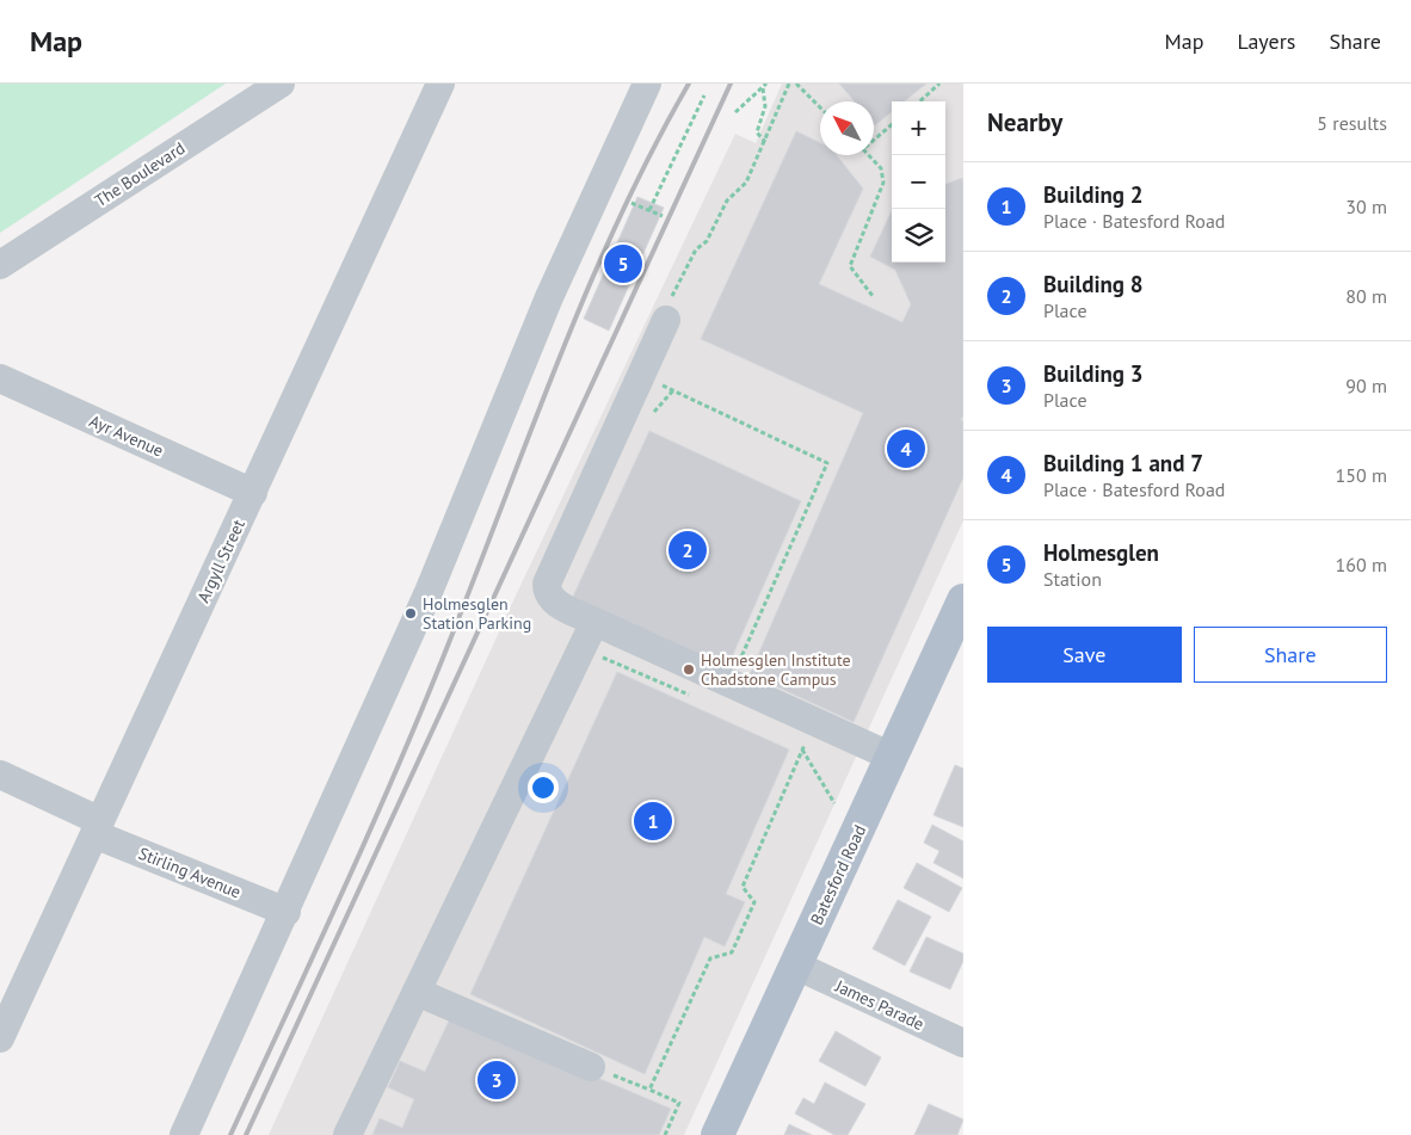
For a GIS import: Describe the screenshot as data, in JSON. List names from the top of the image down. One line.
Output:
{"streets":{"main road":["Batesford Road"],"street":["The Boulevard","Ayr Avenue","Argyll Street","Stirling Avenue","James Parade"]},"crossings":[["Ayr Avenue","Argyll Street"],["Argyll Street","Stirling Avenue"],["Batesford Road","James Parade"]],"places":["Holmesglen Station Parking","Holmesglen Institute Chadstone Campus"],"north":"top left","page":{"header":"Map","nav":["Map","Layers","Share"],"heading":["Nearby","5 results"],"map_buttons":["+","−"],"list":[{"mark":"1","name":"Building 2","note":"Place · Batesford Road","value":"30 m"},{"mark":"2","name":"Building 8","note":"Place","value":"80 m"},{"mark":"3","name":"Building 3","note":"Place","value":"90 m"},{"mark":"4","name":"Building 1 and 7","note":"Place · Batesford Road","value":"150 m"},{"mark":"5","name":"Holmesglen","note":"Station","value":"160 m"}],"pins":["5","4","2","1","3"],"buttons":["Save","Share"]}}
